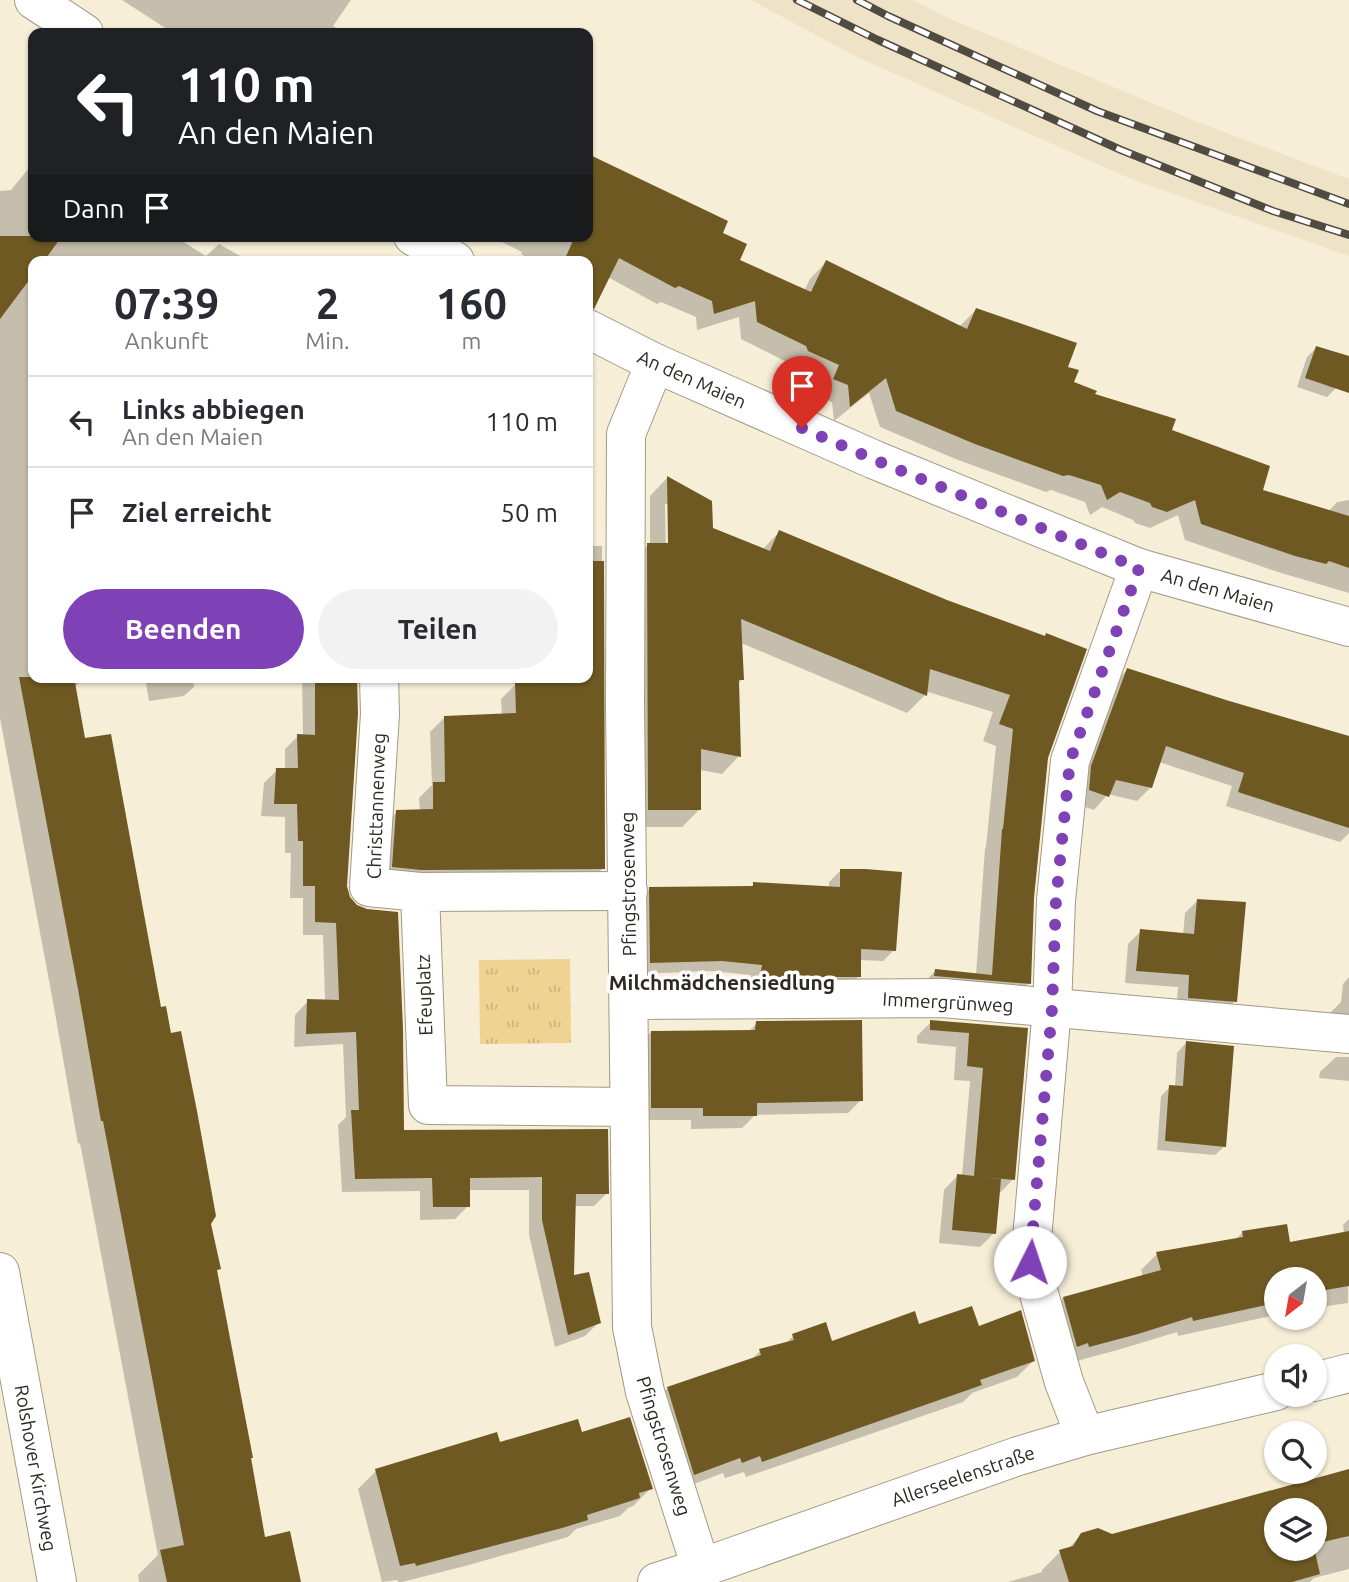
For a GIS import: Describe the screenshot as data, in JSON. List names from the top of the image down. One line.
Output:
{"streets":{"street":["An den Maien","Christtannenweg","Pfingstrosenweg","Efeuplatz","Immergrünweg","Rolshover Kirchweg","Allerseelenstraße"]},"crossings":[["An den Maien","Pfingstrosenweg"],["Christtannenweg","Efeuplatz"],["Pfingstrosenweg","Efeuplatz"],["Pfingstrosenweg","Immergrünweg"],["Pfingstrosenweg","Allerseelenstraße"]],"districts":["Milchmädchensiedlung"],"north":"bottom left","page":{"turn":["110 m","An den Maien"],"then":"Dann","eta":["07:39","Ankunft","2","Min.","160","m"],"list":[{"name":"Links abbiegen","note":"An den Maien","value":"110 m"},{"name":"Ziel erreicht","value":"50 m"}],"buttons":["Beenden","Teilen"]}}
